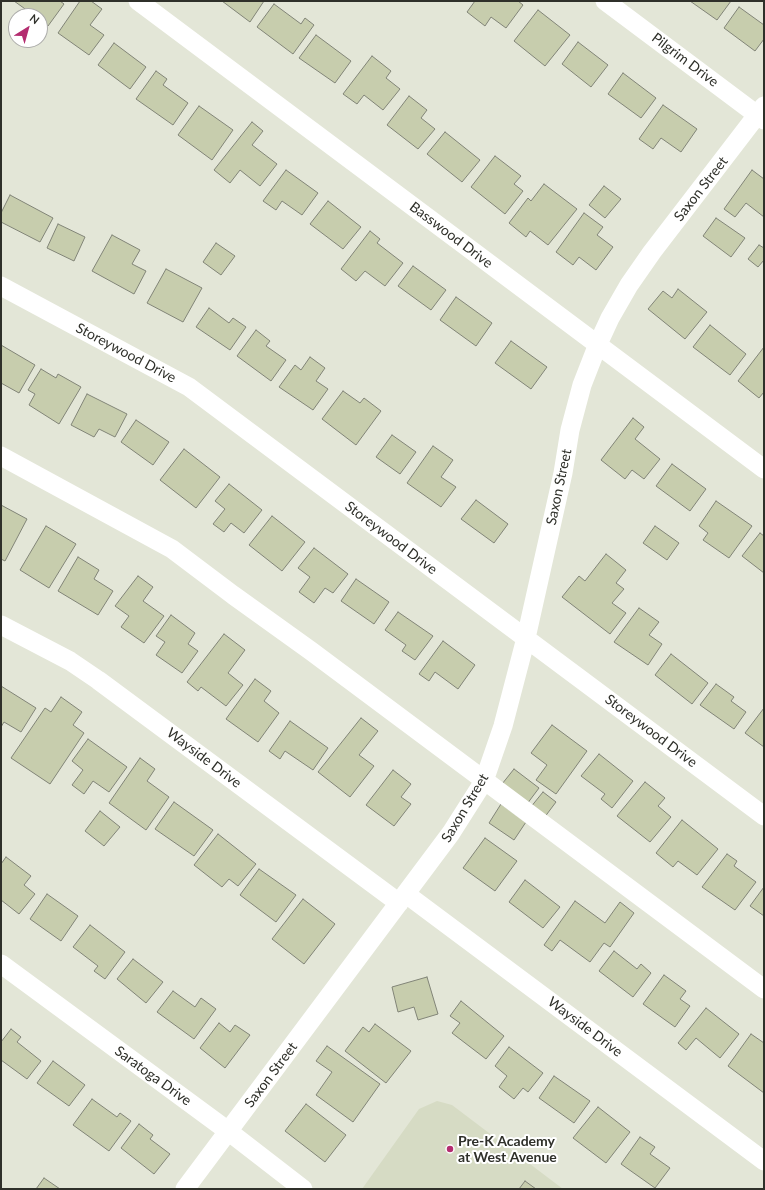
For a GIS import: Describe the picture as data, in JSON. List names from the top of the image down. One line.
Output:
{"streets":{"street":["Pilgrim Drive","Saxon Street","Basswood Drive","Storeywood Drive","Wayside Drive","Saratoga Drive"]},"crossings":[["Pilgrim Drive","Saxon Street"],["Saxon Street","Basswood Drive"],["Saxon Street","Storeywood Drive"],["Saxon Street","Wayside Drive"],["Saxon Street","Saratoga Drive"]],"places":["Pre-K Academy at West Avenue"],"north":"top right"}
